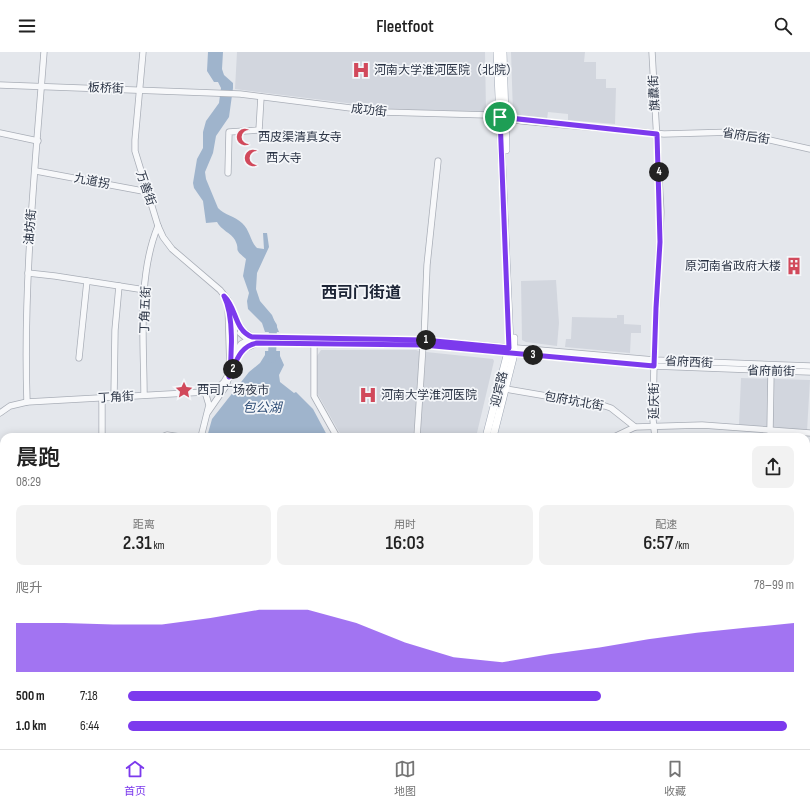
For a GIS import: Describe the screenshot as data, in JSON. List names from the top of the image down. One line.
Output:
{"streets":{"main road":["迎宾路"],"street":["板桥街","旗纛街","成功街","省府后街","九道拐","万善街","油坊街","丁角五街","省府西街","省府前街","丁角街","包府坑北街","延庆街"]},"crossings":[["板桥街","成功街"],["板桥街","万善街"],["板桥街","油坊街"],["旗纛街","成功街"],["旗纛街","省府后街"],["旗纛街","省府西街"],["旗纛街","延庆街"],["成功街","省府后街"],["成功街","迎宾路"],["九道拐","万善街"],["九道拐","油坊街"],["万善街","丁角五街"],["万善街","丁角街"],["油坊街","丁角街"],["丁角五街","丁角街"],["省府西街","省府前街"],["省府西街","迎宾路"],["省府西街","延庆街"],["迎宾路","包府坑北街"]],"districts":["西司门街道"],"water":["包公湖"],"places":{"hospital":["河南大学淮河医院（北院）","河南大学淮河医院"],"mosque":["西皮渠清真女寺","西大寺"],"building":["原河南省政府大楼"],"place":["西司广场夜市"]},"page":{"header":"Fleetfoot","pins":["4","1","3","2"],"heading":["晨跑","08:29"],"stats":[["距离","2.31 km"],["用时","16:03"],["配速","6:57 /km"]],"chart":["爬升","78–99 m"],"list":[{"name":"500 m","note":"7:18"},{"name":"1.0 km","note":"6:44"}],"tabs":["首页","地图","收藏"]}}
